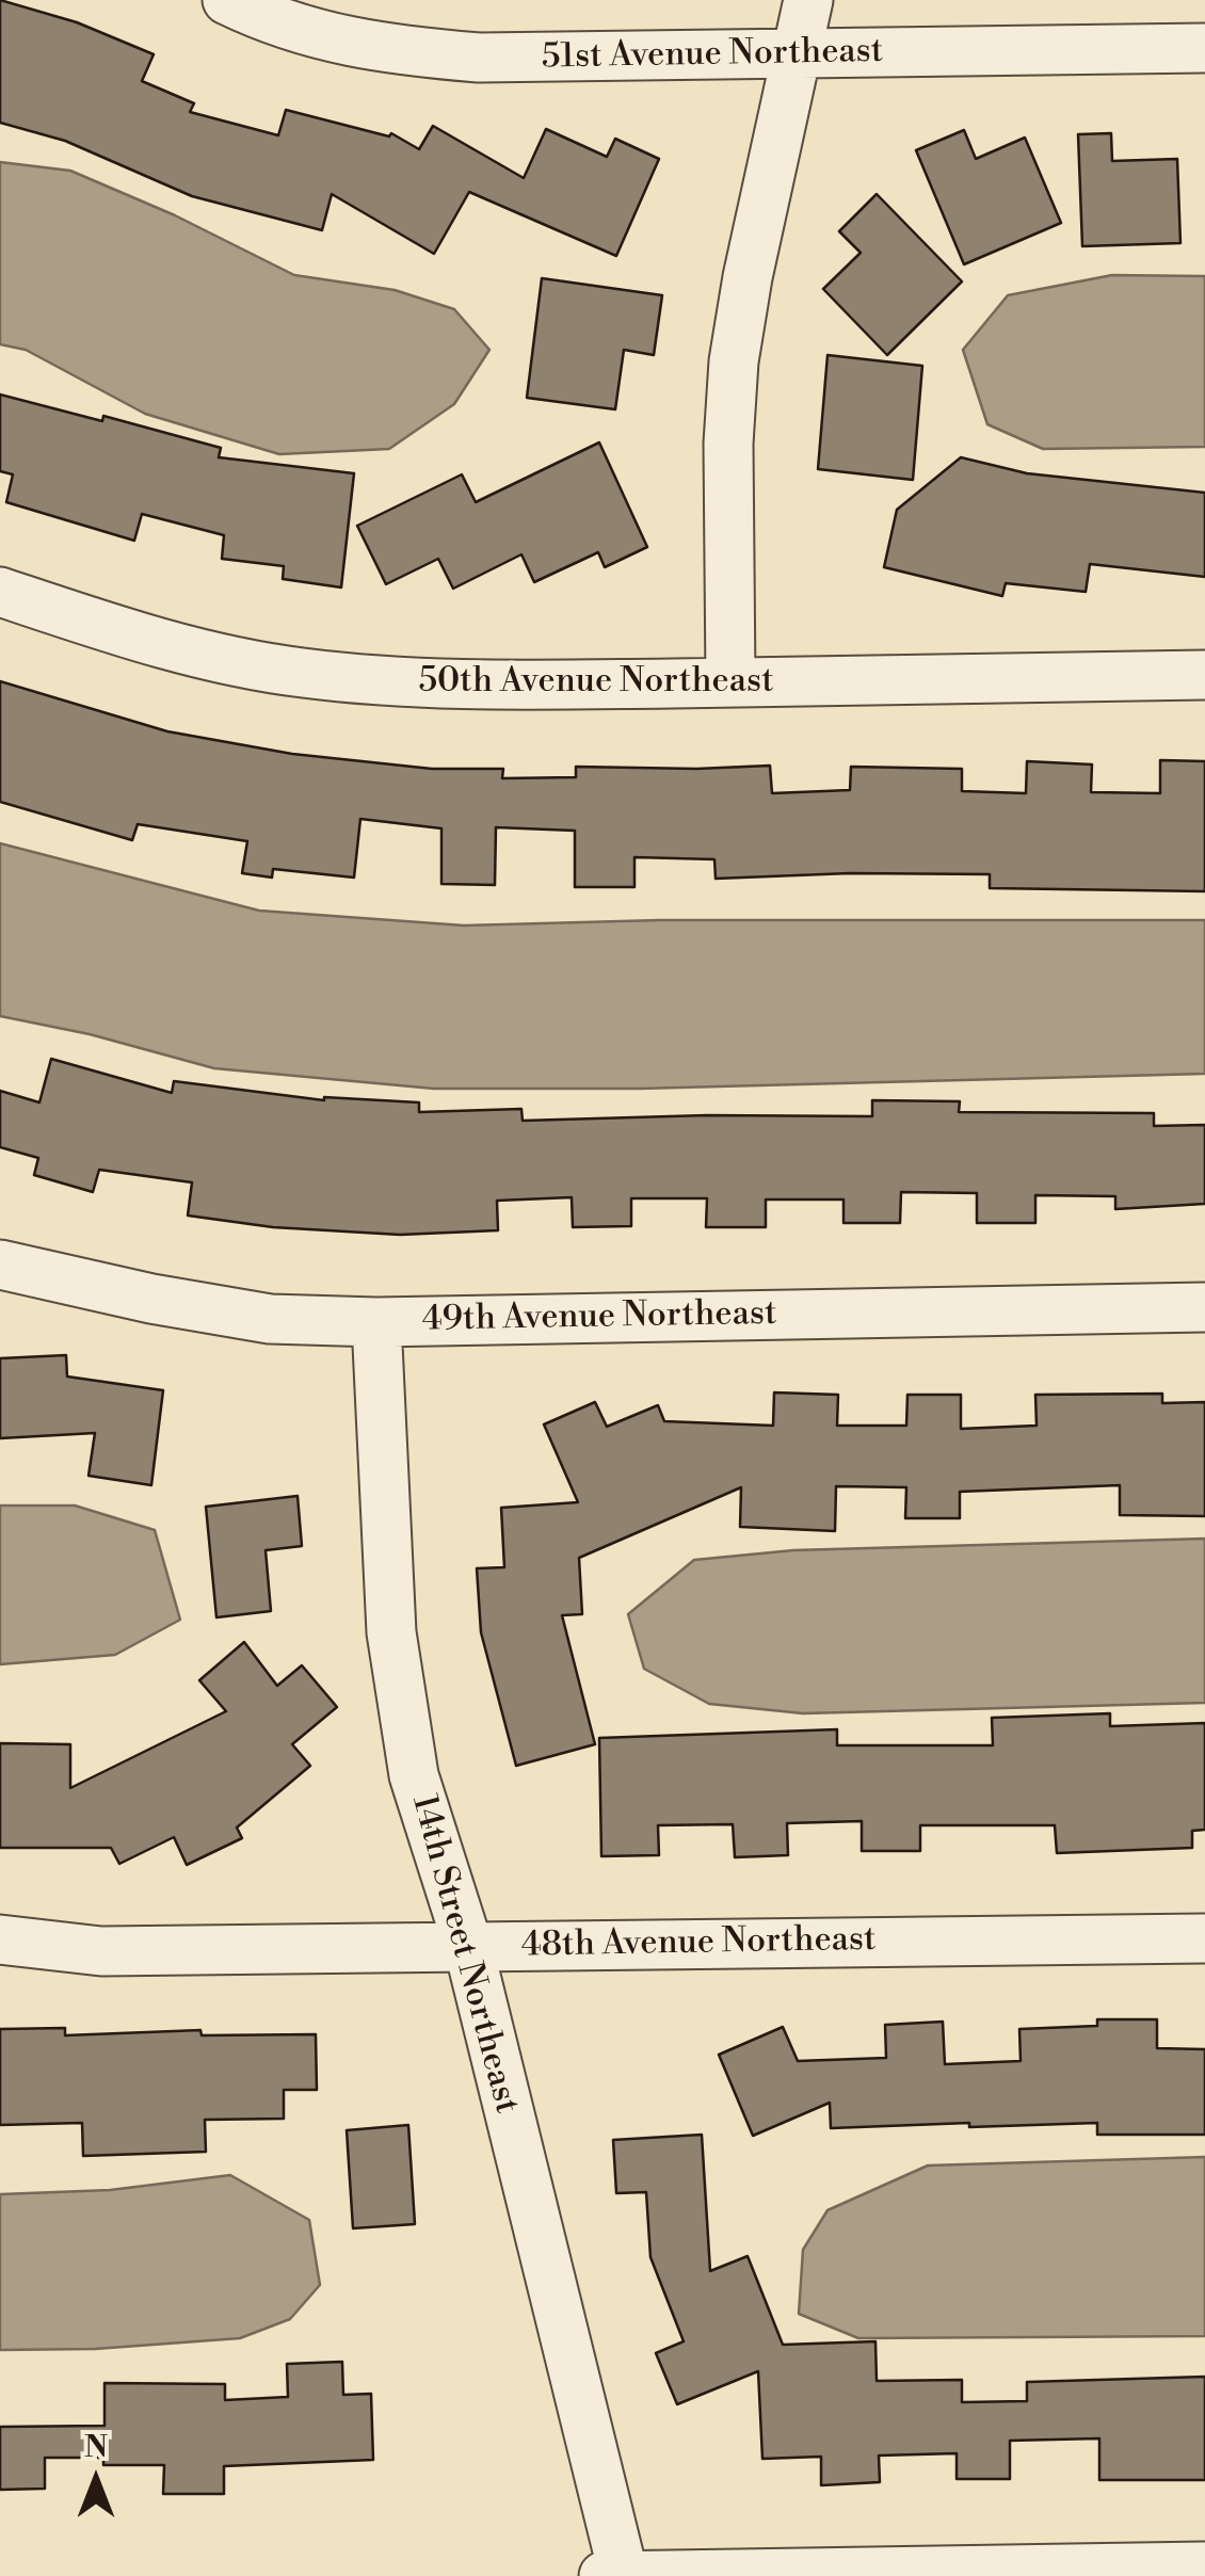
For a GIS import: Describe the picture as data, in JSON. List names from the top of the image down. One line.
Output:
{"streets":{"street":["51st Avenue Northeast","50th Avenue Northeast","49th Avenue Northeast","48th Avenue Northeast","14th Street Northeast"]},"crossings":[["49th Avenue Northeast","14th Street Northeast"],["48th Avenue Northeast","14th Street Northeast"]],"north":"top"}
